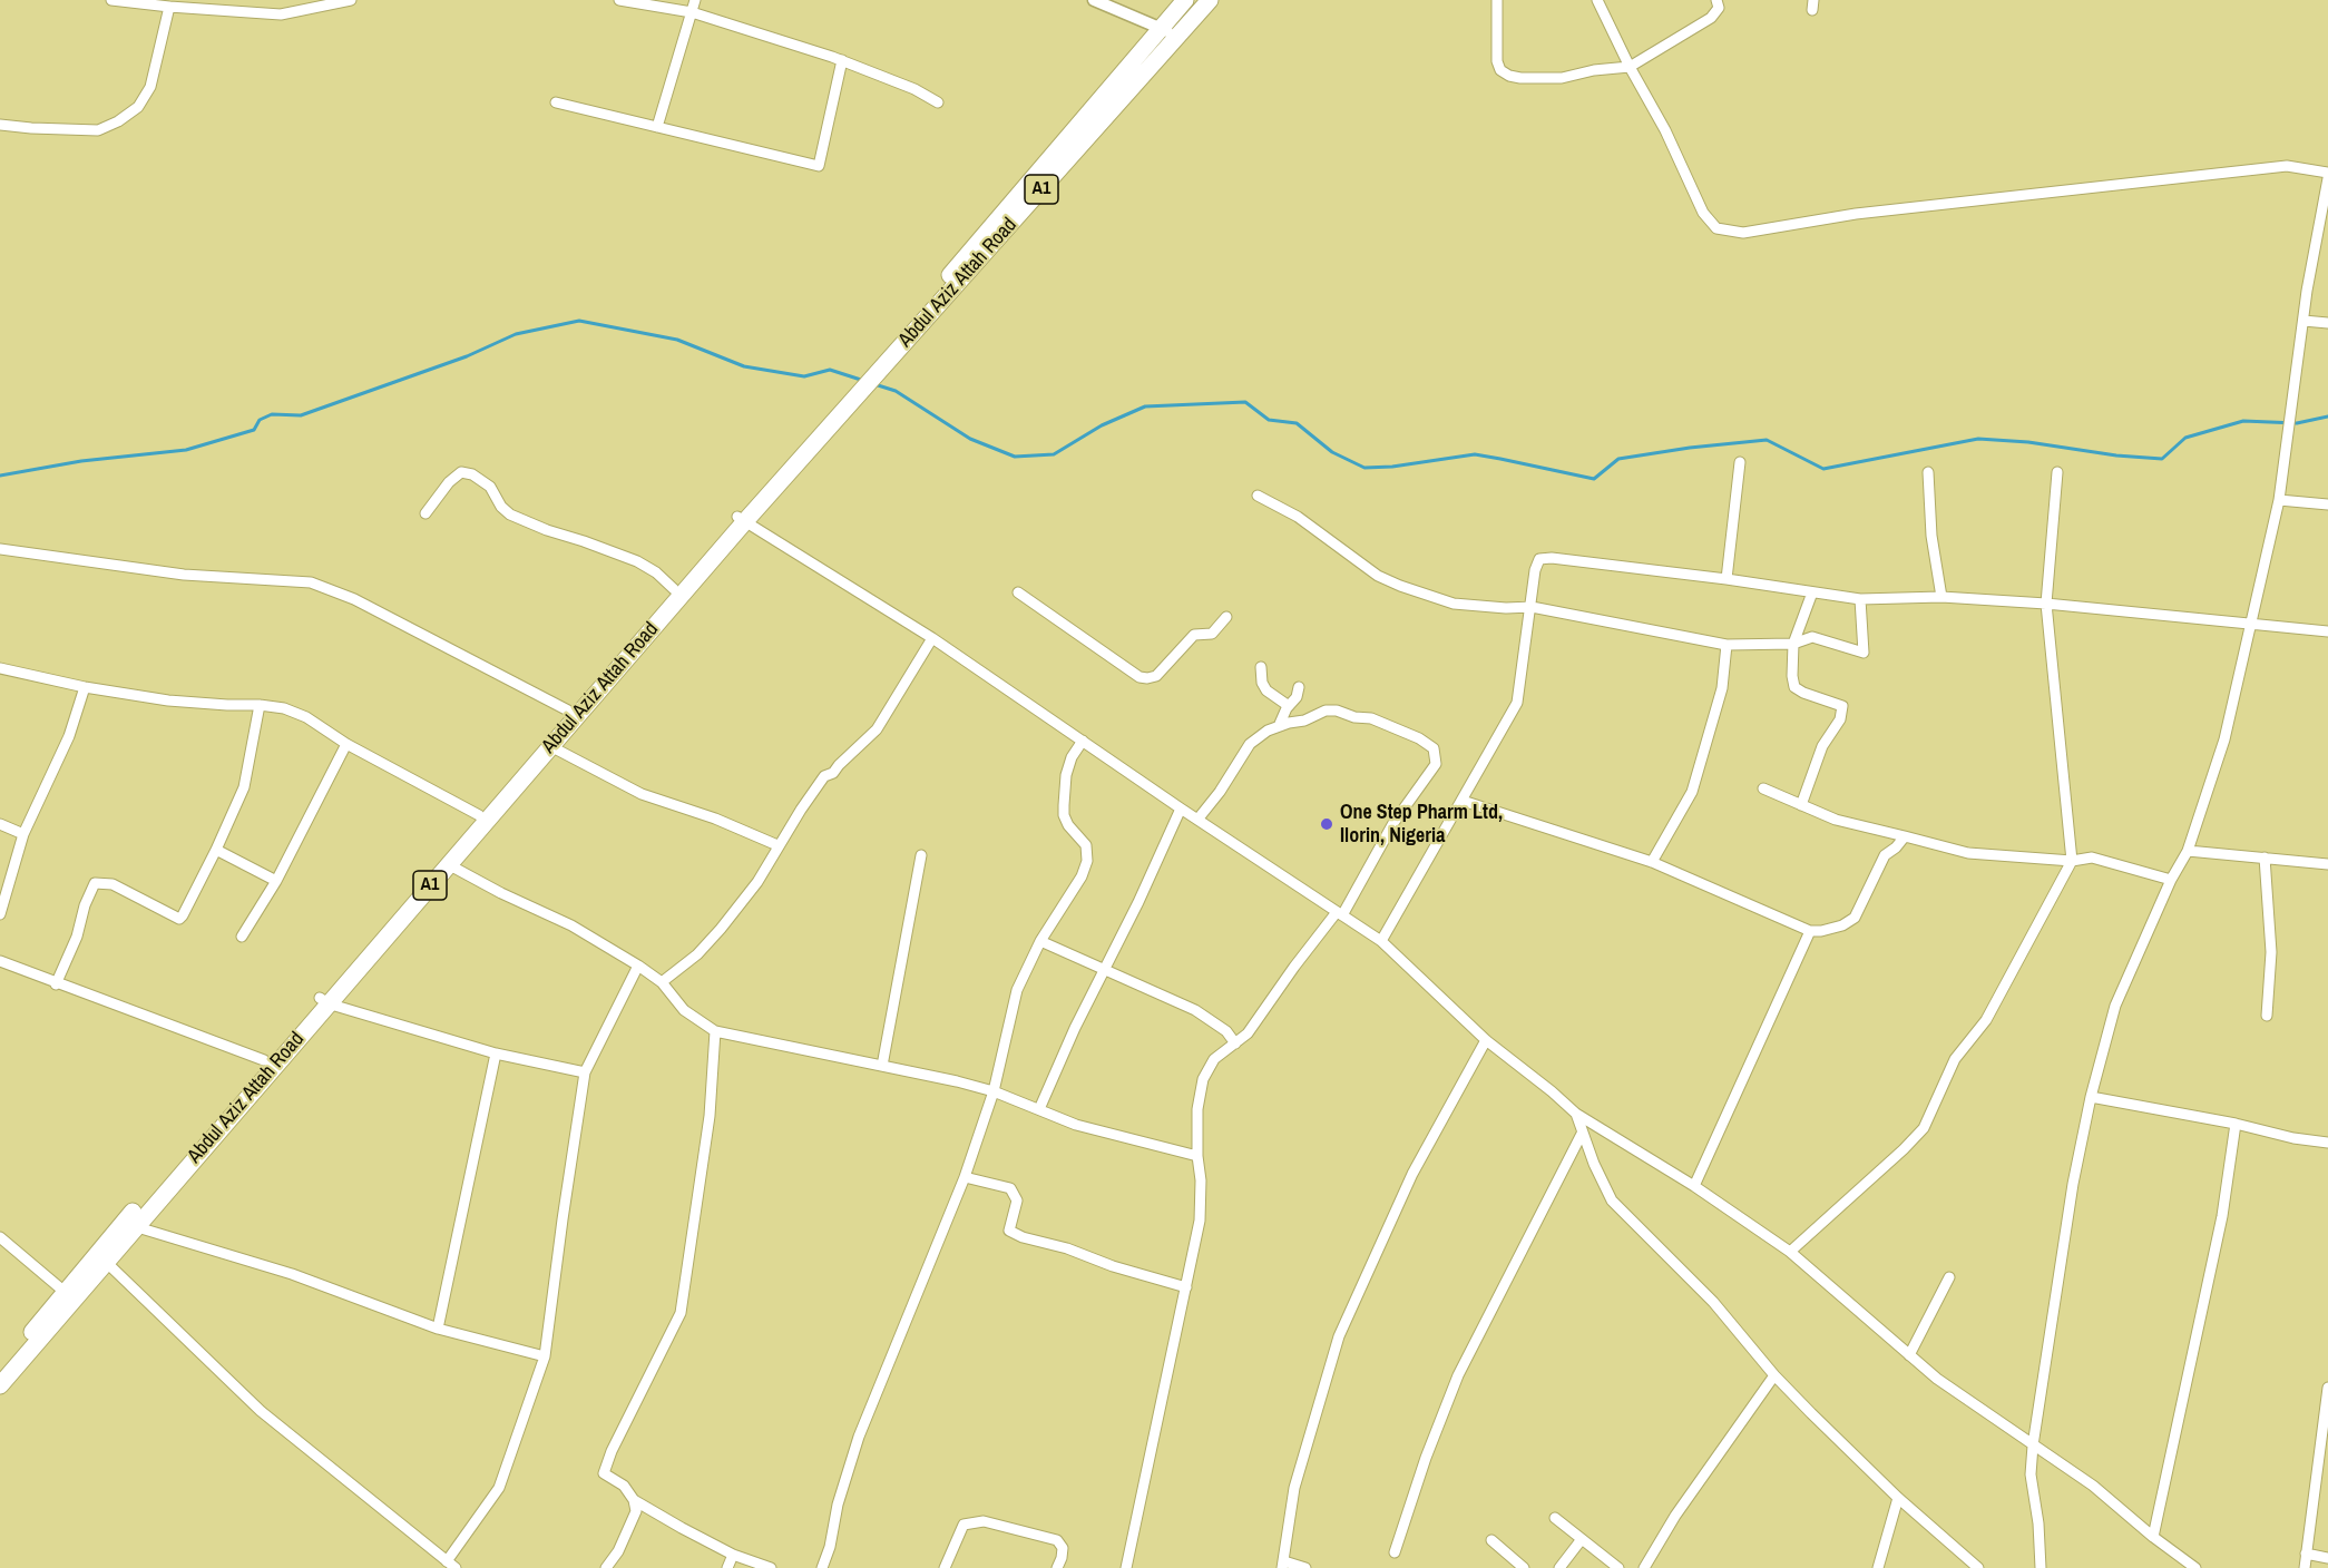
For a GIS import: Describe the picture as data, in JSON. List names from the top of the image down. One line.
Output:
{"streets":{"highway":["A1","Abdul Aziz Attah Road"]},"places":["One Step Pharm Ltd, Ilorin, Nigeria"]}
